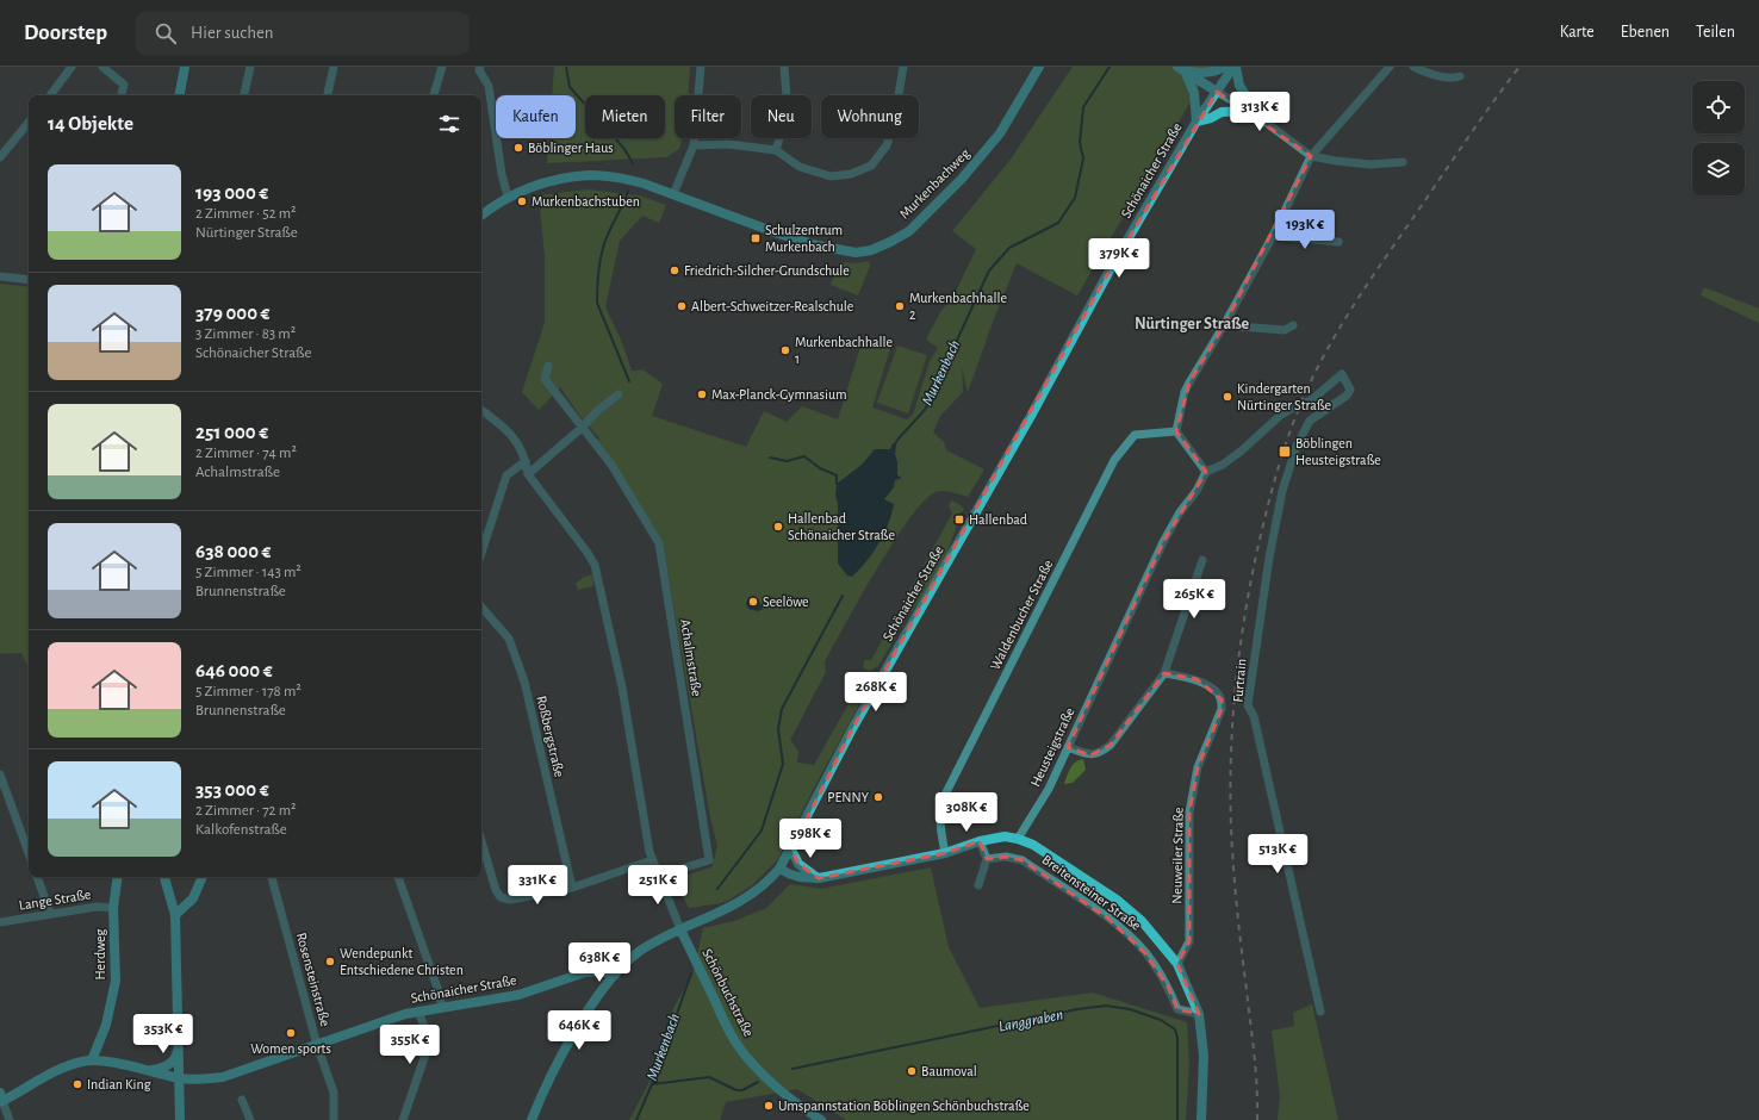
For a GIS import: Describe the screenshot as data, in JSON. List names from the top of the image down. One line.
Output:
{"streets":{"street":["Schönaicher Straße","Murkenbachweg","Waldenbucher Straße","Achalmstraße","Furtrain","Roßbergstraße","Heusteigstraße","Neuweiler Straße","Breitensteiner Straße","Lange Straße","Herdweg","Rosensteinstraße","Schönbuchstraße"]},"crossings":[["Schönaicher Straße","Herdweg"],["Schönaicher Straße","Rosensteinstraße"],["Schönaicher Straße","Schönbuchstraße"],["Furtrain","Heusteigstraße"],["Heusteigstraße","Breitensteiner Straße"],["Neuweiler Straße","Breitensteiner Straße"],["Lange Straße","Herdweg"]],"districts":["Nürtinger Straße"],"water":["Murkenbach","Langgraben"],"places":{"other":["Böblinger Haus","Murkenbachstuben","Friedrich-Silcher-Grundschule","Albert-Schweitzer-Realschule","Murkenbachhalle 2","Murkenbachhalle 1","Max-Planck-Gymnasium","Kindergarten Nürtinger Straße","Hallenbad Schönaicher Straße","Seelöwe","PENNY","Wendepunkt Entschiedene Christen","Women sports","Baumoval","Indian King","Umspannstation Böblingen Schönbuchstraße"],"transit":["Schulzentrum Murkenbach","Böblingen Heusteigstraße","Hallenbad"]},"page":{"header":"Doorstep","search":"Hier suchen","nav":["Karte","Ebenen","Teilen"],"price":["313K €","193K €","379K €","265K €","268K €","308K €","598K €","513K €","331K €","251K €","638K €","646K €","353K €","355K €"],"chip":["Kaufen","Mieten","Filter","Neu","Wohnung"],"heading":"14 Objekte","list":[{"name":"193 000 €","note":"2 Zimmer · 52 m² · Nürtinger Straße"},{"name":"379 000 €","note":"3 Zimmer · 83 m² · Schönaicher Straße"},{"name":"251 000 €","note":"2 Zimmer · 74 m² · Achalmstraße"},{"name":"638 000 €","note":"5 Zimmer · 143 m² · Brunnenstraße"},{"name":"646 000 €","note":"5 Zimmer · 178 m² · Brunnenstraße"},{"name":"353 000 €","note":"2 Zimmer · 72 m² · Kalkofenstraße"}]}}
